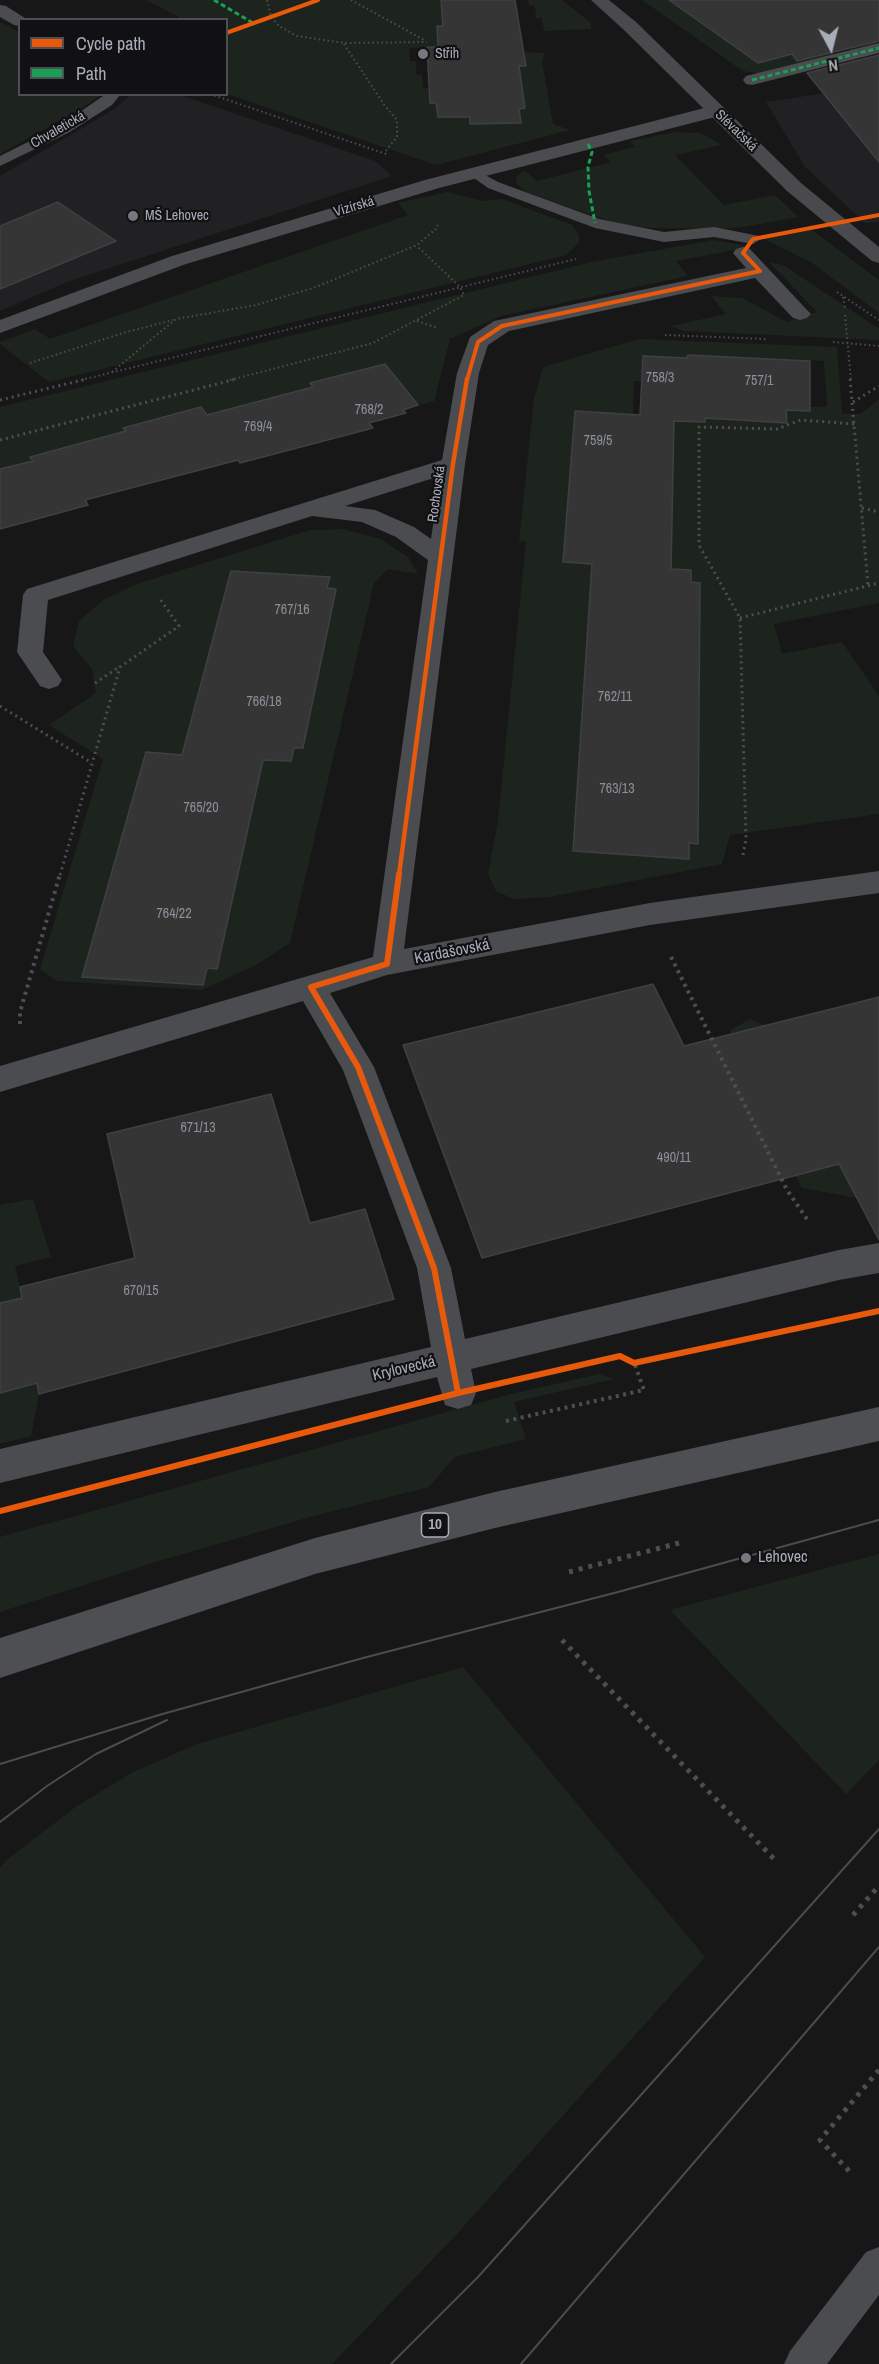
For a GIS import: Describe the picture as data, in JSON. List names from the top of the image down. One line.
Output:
{"streets":{"main road":["10"],"street":["Slévačská","Vizírská","Rochovská","Kardašovská","Krylovecká"],"lane":["Chvaletická"]},"crossings":[["Slévačská","Vizírská"],["Rochovská","Kardašovská"]],"places":["Střih","MŠ Lehovec","Lehovec"],"house_numbers":["758/3","757/1","768/2","769/4","759/5","767/16","762/11","766/18","763/13","765/20","764/22","671/13","490/11","670/15"],"legend":["Cycle path","Path"],"north":"bottom"}
